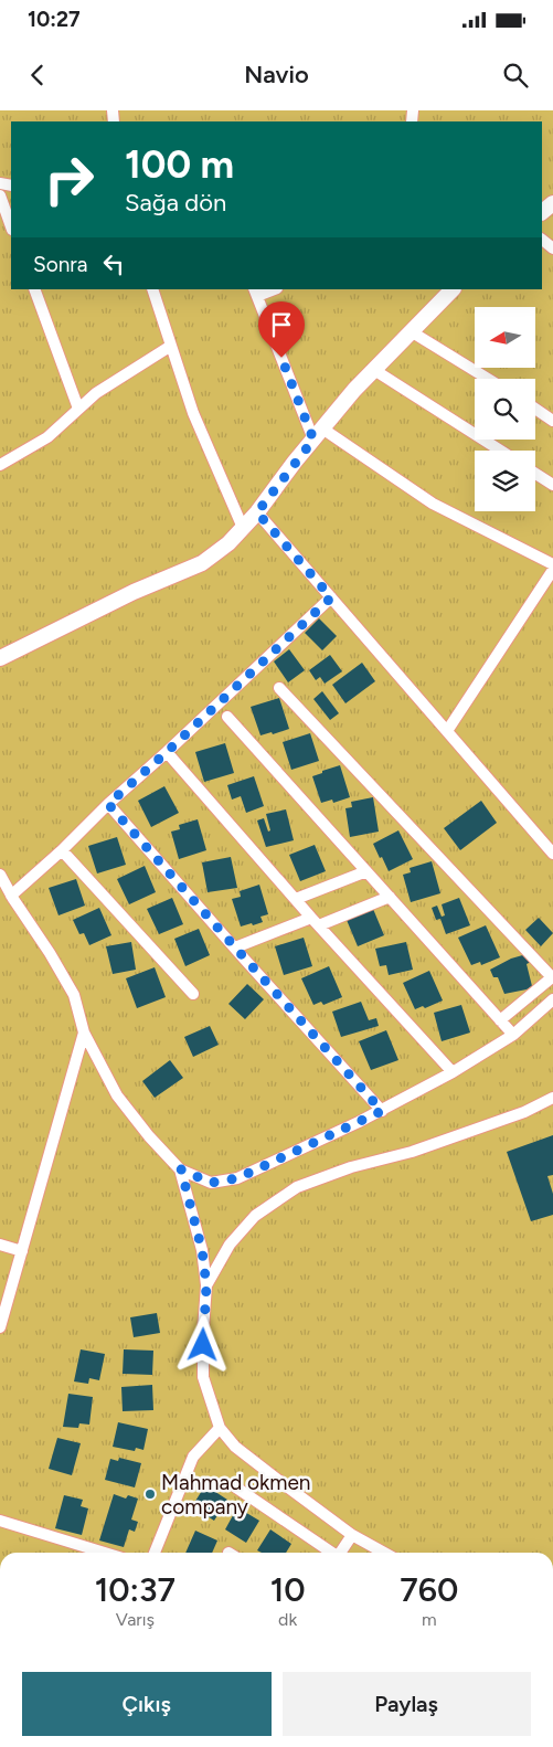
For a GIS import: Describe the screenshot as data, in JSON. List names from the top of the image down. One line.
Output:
{"places":["Mahmad okmen company"],"north":"left","page":{"status":"10:27","header":"Navio","turn":["100 m","Sağa dön"],"then":"Sonra","eta":["10:37","Varış","10","dk","760","m"],"buttons":["Çıkış","Paylaş"]}}
